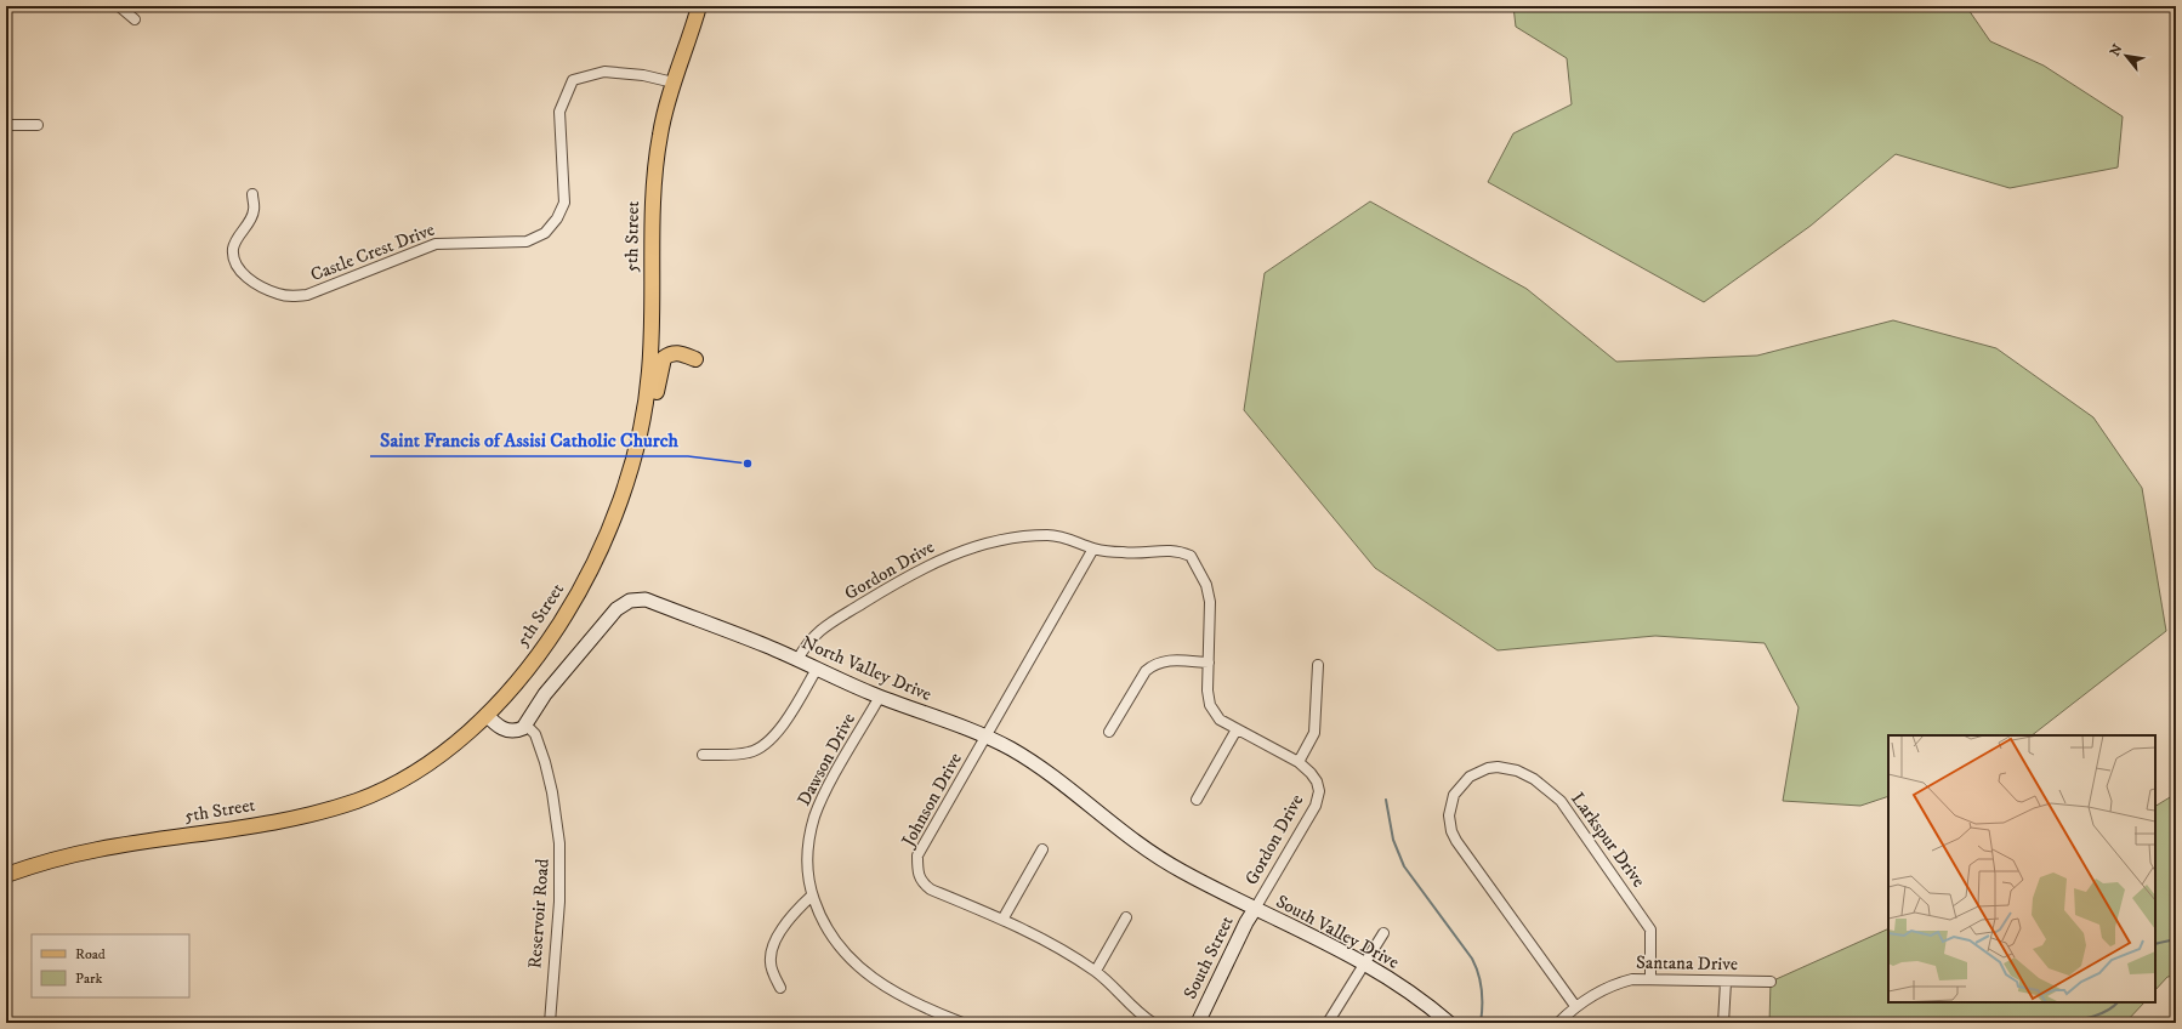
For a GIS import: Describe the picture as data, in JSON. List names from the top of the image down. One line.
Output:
{"streets":{"main road":["5th Street"],"street":["Castle Crest Drive","Gordon Drive","North Valley Drive","Dawson Drive","Johnson Drive","Larkspur Drive","Reservoir Road","South Valley Drive","South Street","Santana Drive"]},"crossings":[["5th Street","Castle Crest Drive"],["Gordon Drive","North Valley Drive"],["Gordon Drive","Johnson Drive"],["Gordon Drive","South Valley Drive"],["Gordon Drive","South Street"],["North Valley Drive","Dawson Drive"],["North Valley Drive","Johnson Drive"],["North Valley Drive","Reservoir Road"],["North Valley Drive","South Valley Drive"],["North Valley Drive","South Street"],["Larkspur Drive","Santana Drive"],["South Valley Drive","South Street"]],"places":["Saint Francis of Assisi Catholic Church"],"legend":["Road","Park"],"north":"top left"}
